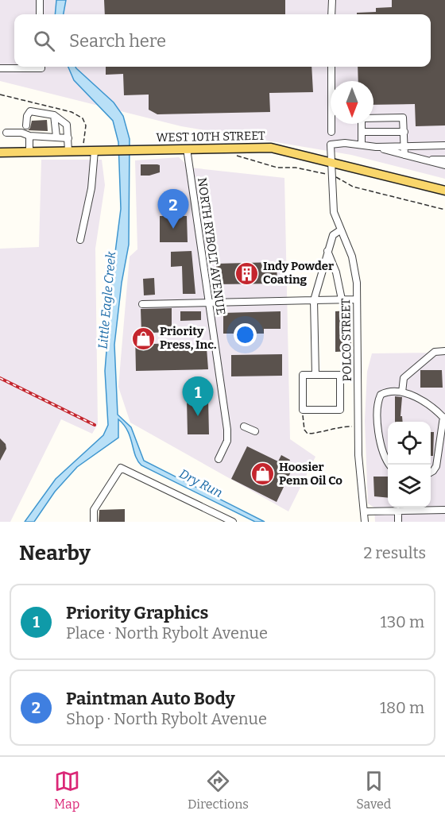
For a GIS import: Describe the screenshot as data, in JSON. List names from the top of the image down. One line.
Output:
{"streets":{"main road":["WEST 10TH STREET"],"street":["NORTH RYBOLT AVENUE","POLCO STREET"]},"crossings":[["WEST 10TH STREET","NORTH RYBOLT AVENUE"],["WEST 10TH STREET","POLCO STREET"]],"water":["Little Eagle Creek","Dry Run"],"places":{"building":["Indy Powder Coating"],"shop":["Priority Press, Inc.","Hoosier Penn Oil Co"]},"north":"bottom","page":{"search":"Search here","pins":["2","1"],"heading":["Nearby","2 results"],"list":[{"mark":"1","name":"Priority Graphics","note":"Place · North Rybolt Avenue","value":"130 m"},{"mark":"2","name":"Paintman Auto Body","note":"Shop · North Rybolt Avenue","value":"180 m"}],"nav":["Map","Directions","Saved"]}}
